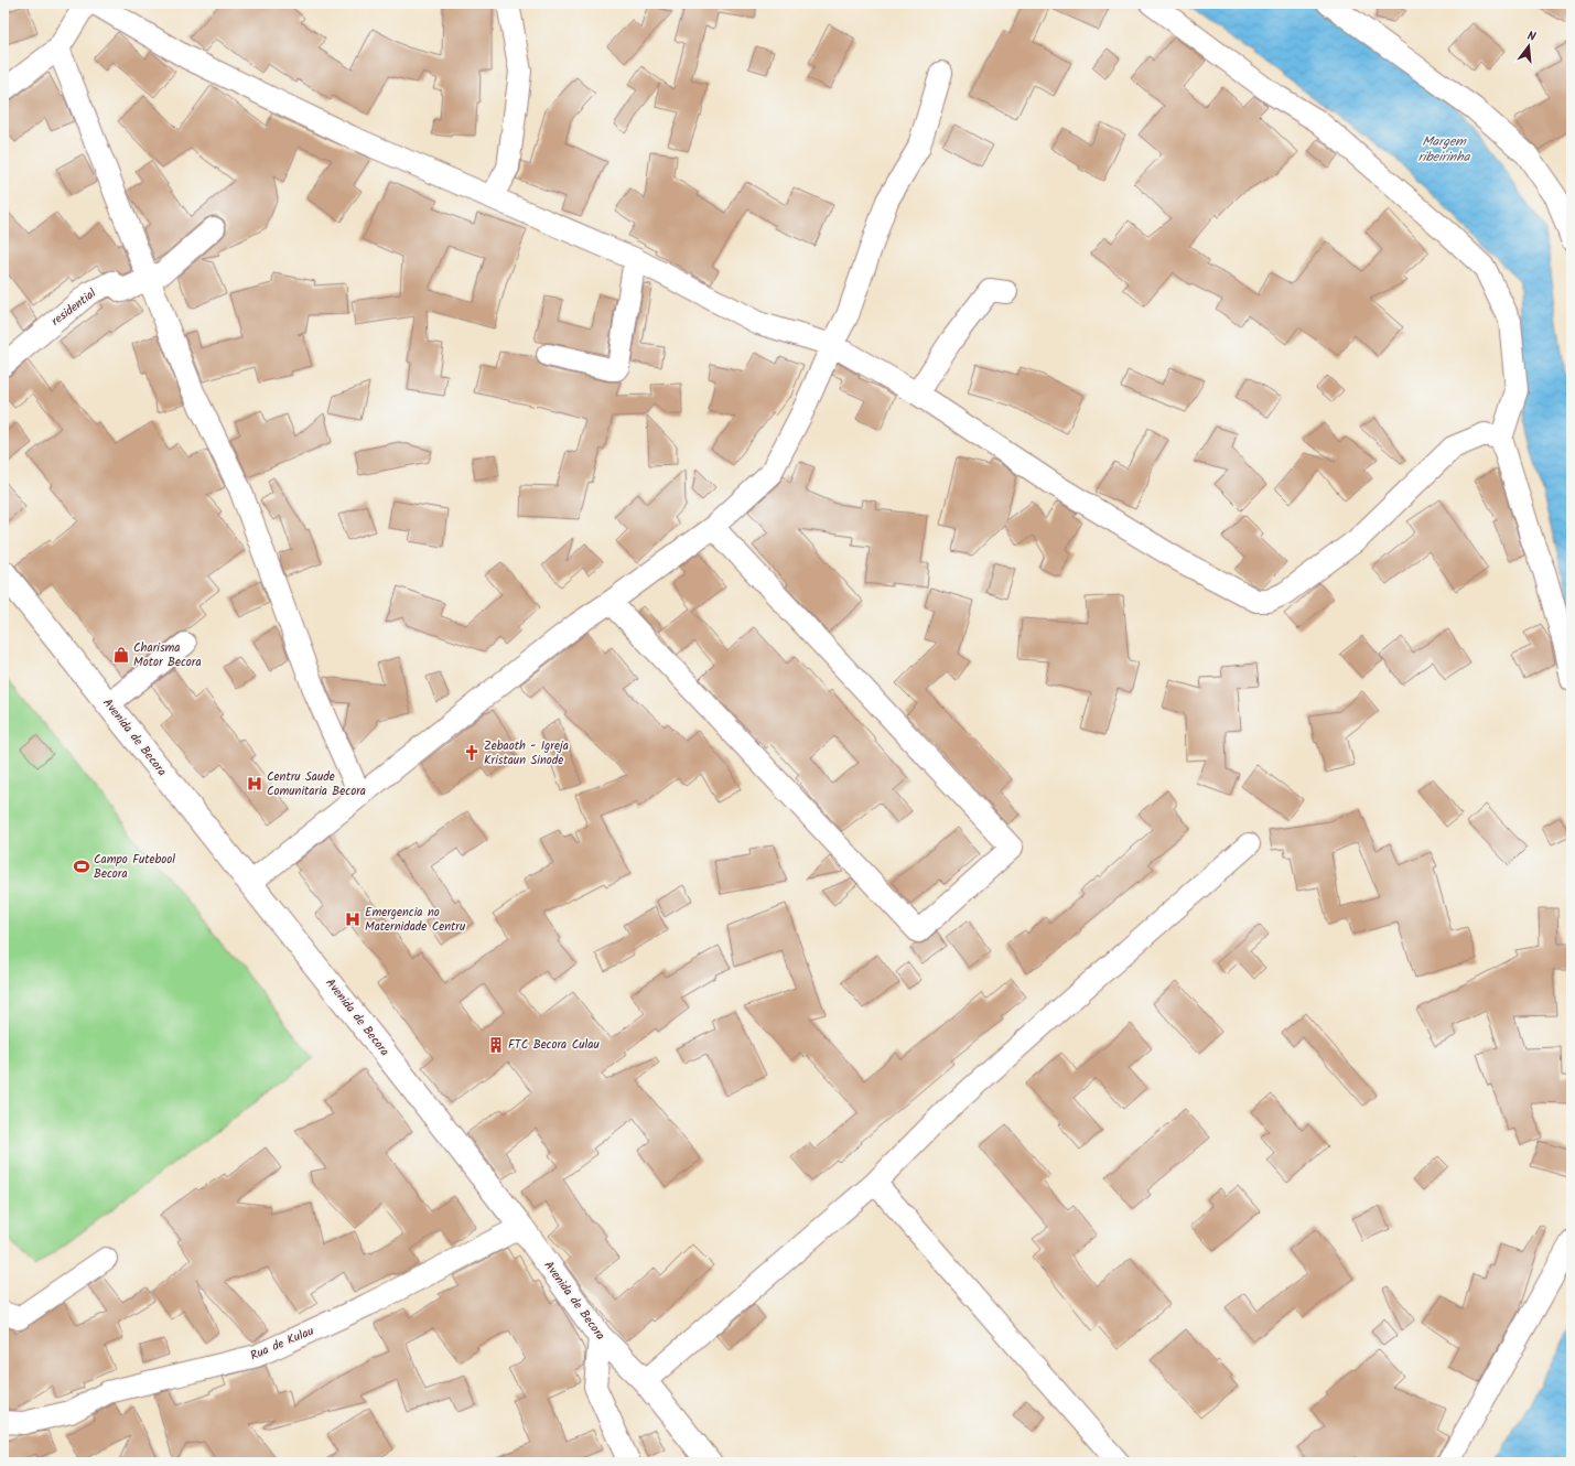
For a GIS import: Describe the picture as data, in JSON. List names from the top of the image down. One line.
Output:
{"streets":{"main road":["Avenida de Becora"],"street":["residential","Rua de Kulau"]},"crossings":[["Avenida de Becora","Rua de Kulau"]],"water":["Margem ribeirinha"],"places":{"shop":["Charisma Motor Becora"],"church":["Zebaoth - Igreja Kristaun Sinode"],"hospital":["Centru Saude Comunitaria Becora","Emergencia no Maternidade Centru"],"sports":["Campo Futebool Becora"],"building":["FTC Becora Culau"]},"north":"top"}
